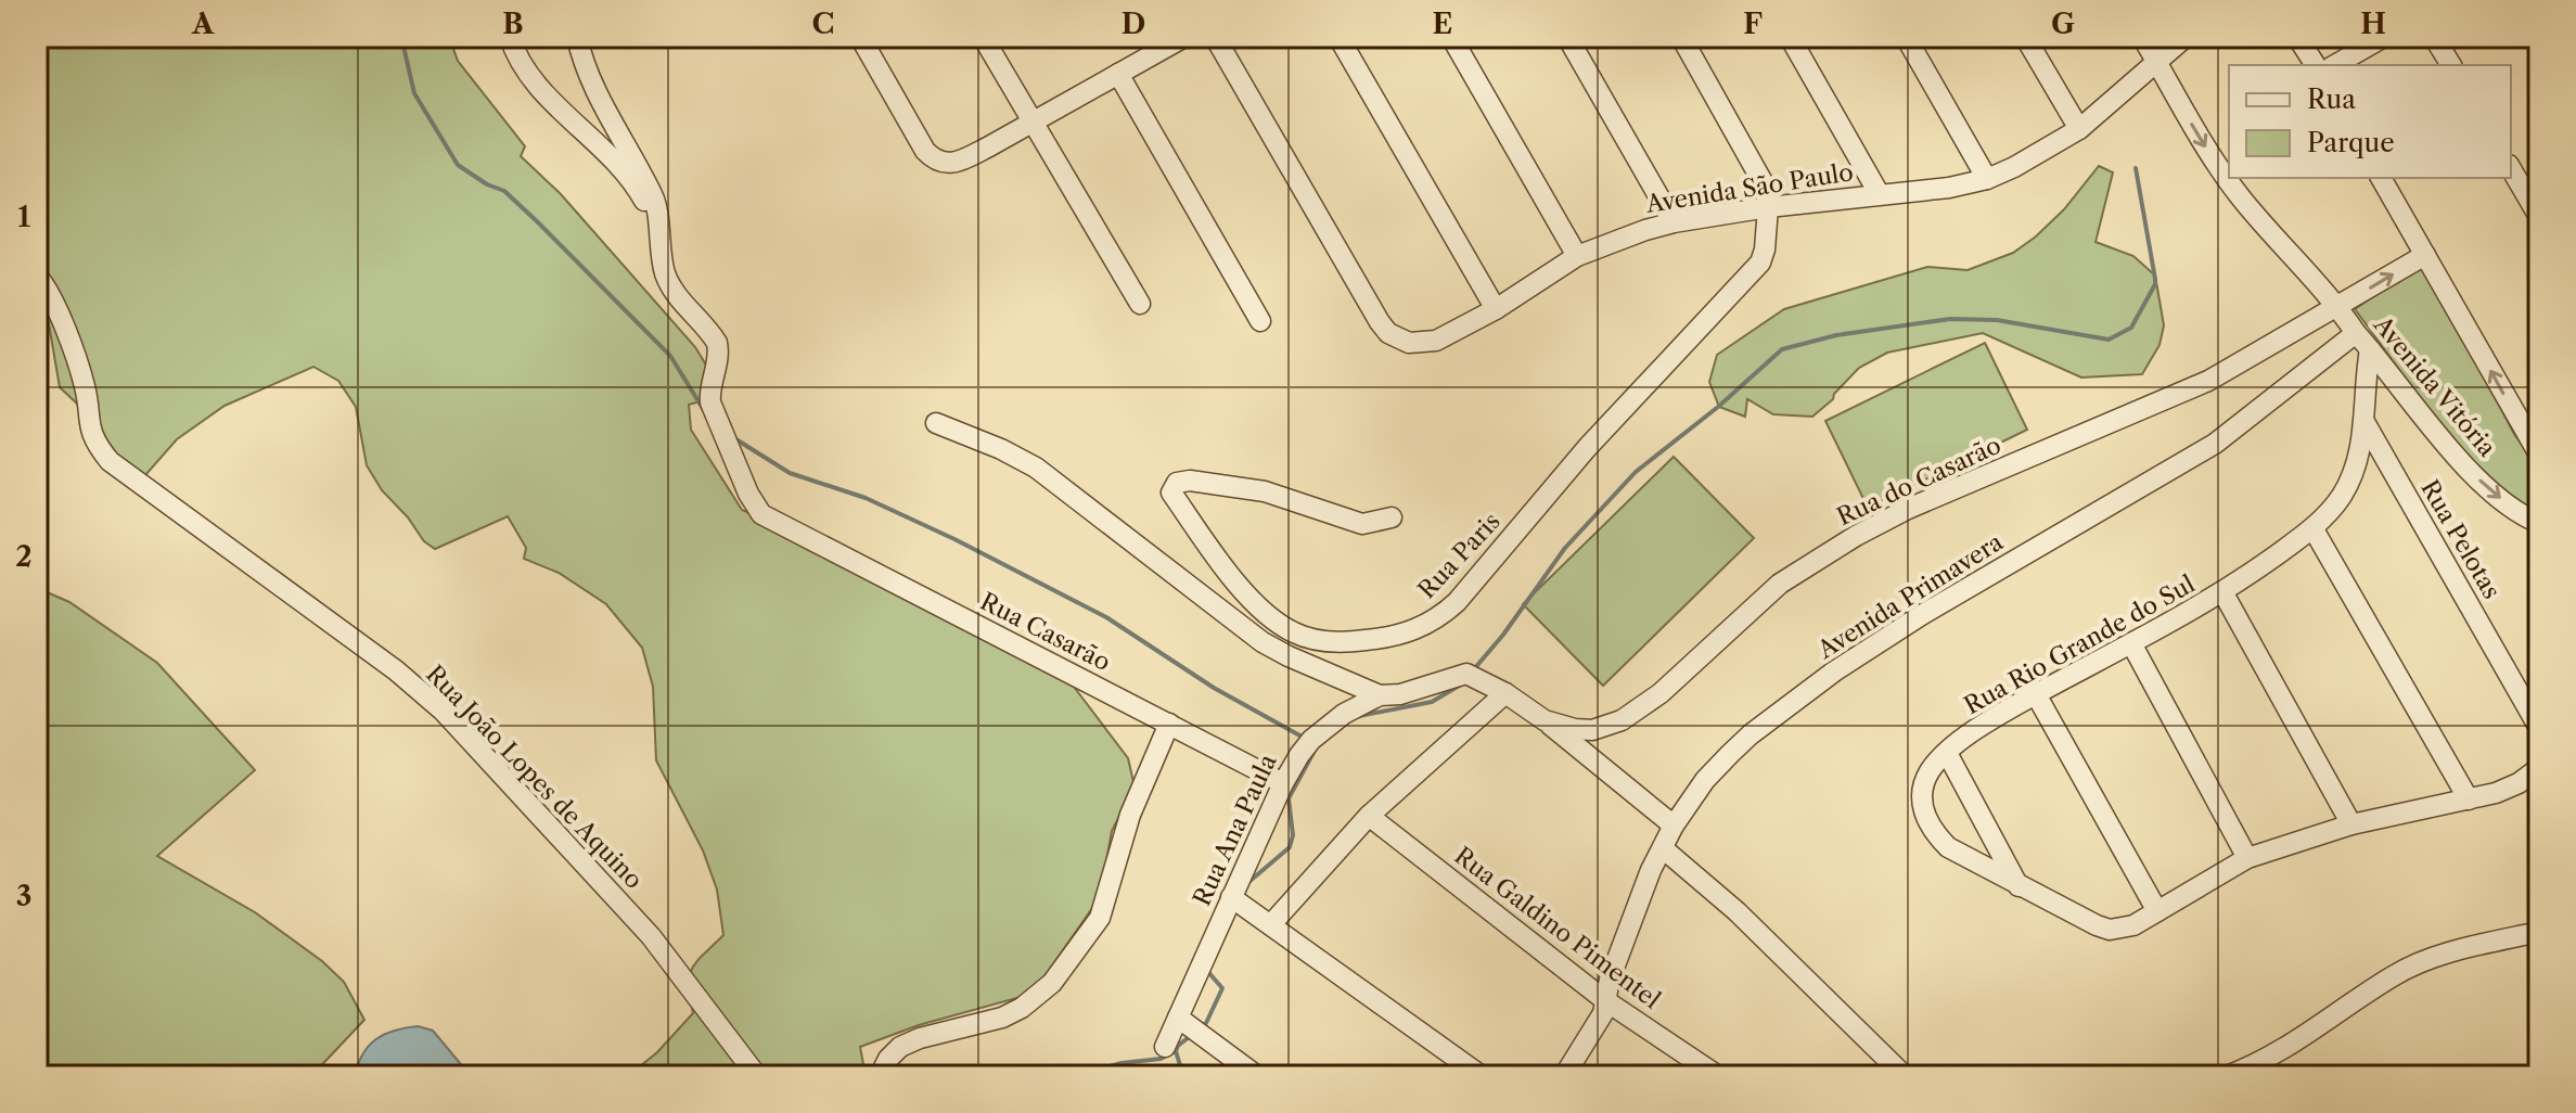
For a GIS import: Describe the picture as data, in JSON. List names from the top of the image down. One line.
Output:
{"streets":{"street":["Avenida São Paulo","Avenida Vitória","Rua do Casarão","Rua Pelotas","Rua Paris","Avenida Primavera","Rua Casarão","Rua Rio Grande do Sul","Rua João Lopes de Aquino","Rua Ana Paula","Rua Galdino Pimentel"]},"crossings":[["Avenida São Paulo","Avenida Vitória"],["Avenida São Paulo","Rua Paris"],["Avenida Vitória","Rua do Casarão"],["Avenida Vitória","Avenida Primavera"],["Avenida Vitória","Rua Rio Grande do Sul"],["Rua do Casarão","Rua Ana Paula"],["Rua Pelotas","Rua Rio Grande do Sul"],["Avenida Primavera","Rua Galdino Pimentel"],["Rua Casarão","Rua Ana Paula"]],"legend":["Rua","Parque"],"grid":{"columns":["A","B","C","D","E","F","G","H"],"rows":["1","2","3"]}}
